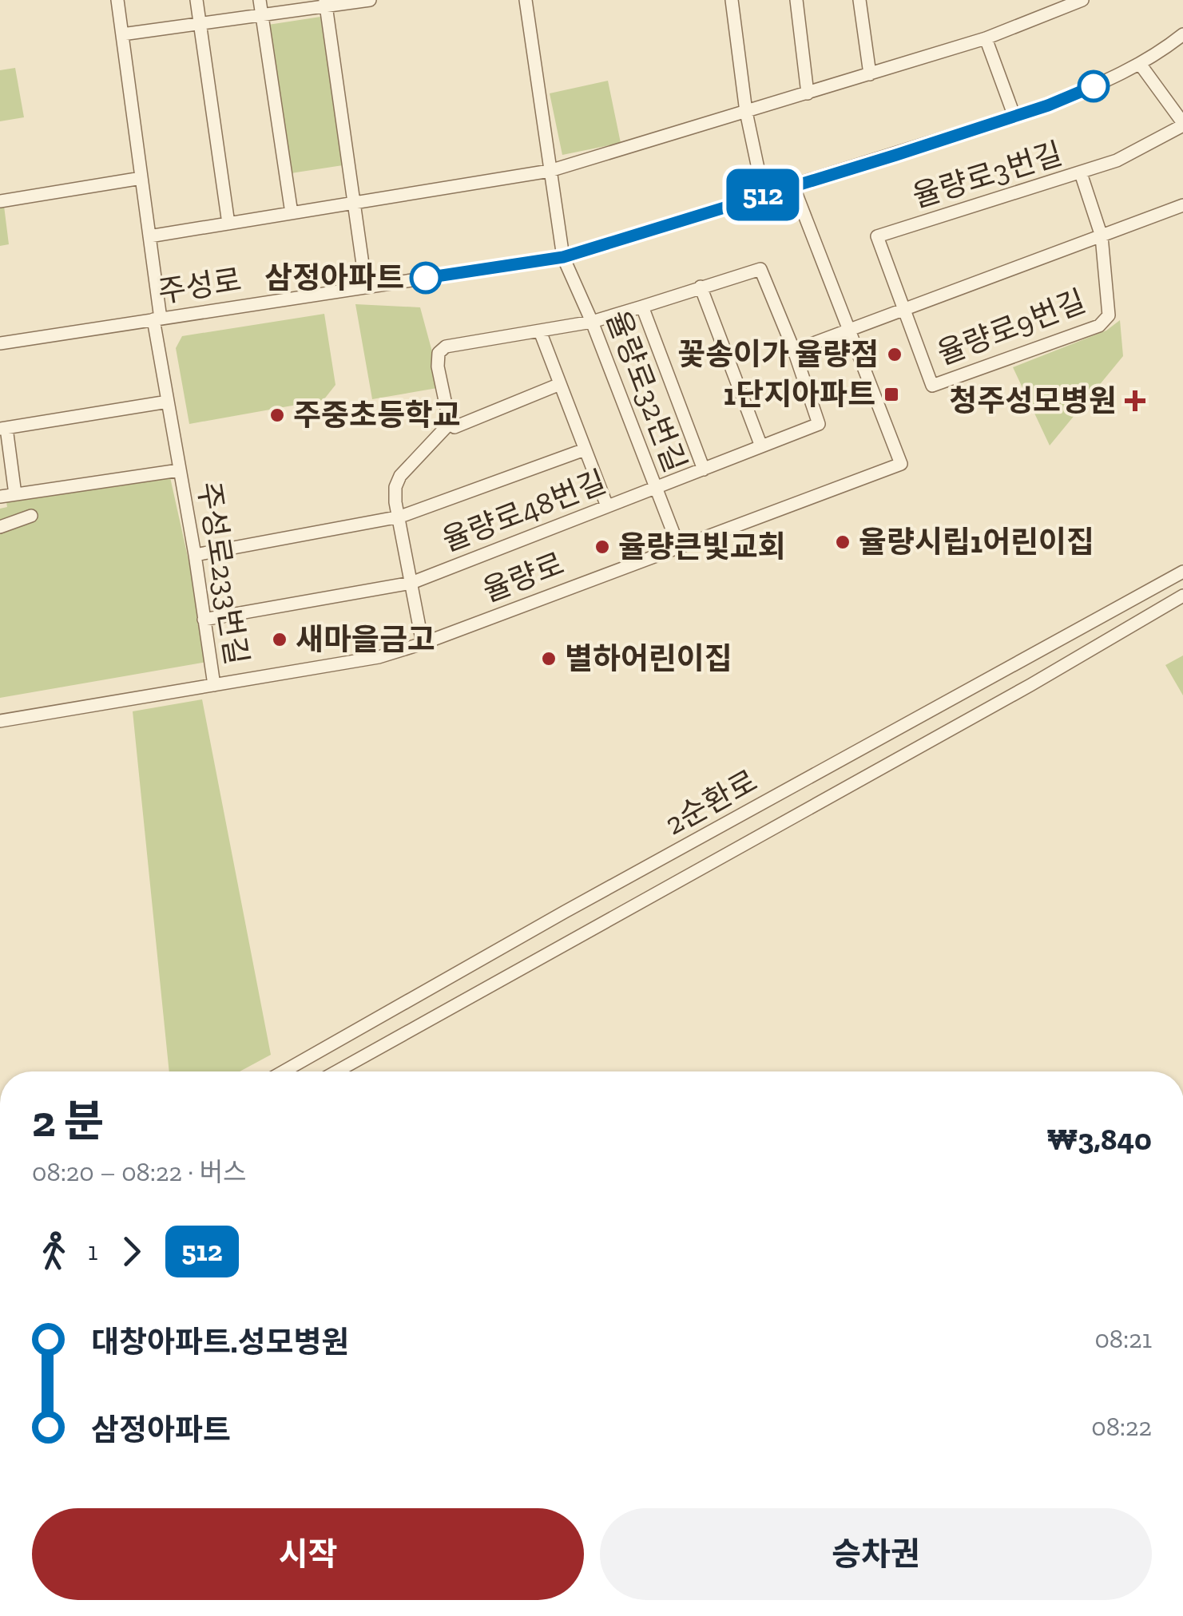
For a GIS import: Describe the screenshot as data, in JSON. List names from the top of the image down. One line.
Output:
{"streets":{"street":["율량로3번길","주성로","율량로9번길","율량로32번길","율량로48번길","주성로233번길","율량로","2순환로"]},"crossings":[["율량로3번길","율량로9번길"],["주성로","율량로32번길"],["주성로","주성로233번길"],["주성로","율량로"],["율량로9번길","율량로48번길"],["율량로9번길","율량로"],["율량로32번길","율량로48번길"],["율량로32번길","율량로"],["율량로48번길","주성로233번길"],["율량로48번길","율량로"],["주성로233번길","율량로"]],"places":{"other":["삼정아파트","꽃송이가 율량점","주중초등학교","율량시립1어린이집","율량큰빛교회","새마을금고","별하어린이집"],"transit":["1단지아파트"],"health":["청주성모병원"]},"lines":["bus line 512"],"page":{"on_map":"512","heading":["2 분","08:20 – 08:22 · 버스","₩3,840"],"legs":["1","512"],"list":[{"name":"대창아파트.성모병원","value":"08:21"},{"name":"삼정아파트","value":"08:22"}],"buttons":["시작","승차권"]}}
